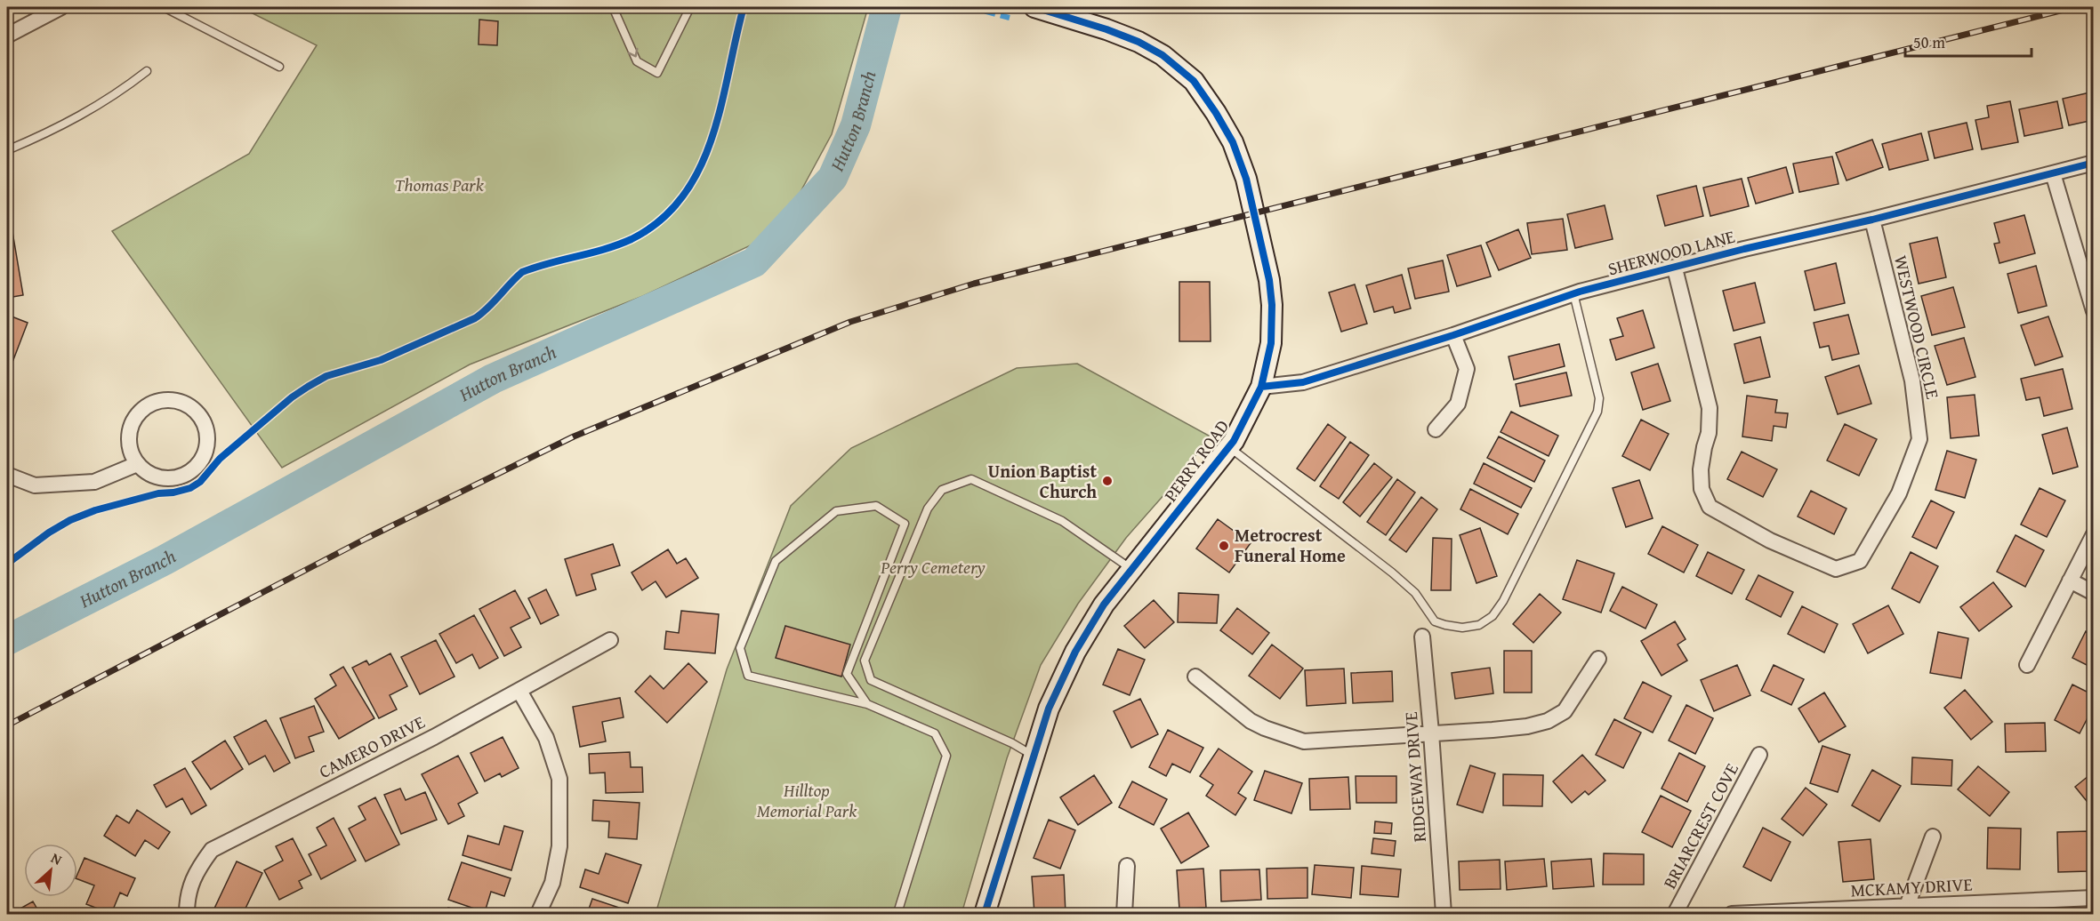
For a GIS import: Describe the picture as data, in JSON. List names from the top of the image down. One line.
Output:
{"streets":{"street":["SHERWOOD LANE","WESTWOOD CIRCLE","PERRY ROAD","CAMERO DRIVE","RIDGEWAY DRIVE","BRIARCREST COVE","MCKAMY DRIVE"]},"crossings":[["SHERWOOD LANE","WESTWOOD CIRCLE"],["SHERWOOD LANE","PERRY ROAD"]],"water":["Hutton Branch"],"parks":["Thomas Park","Perry Cemetery","Hilltop Memorial Park"],"places":["Union Baptist Church","Metrocrest Funeral Home"],"scale_bar":"50 m","north":"top right"}
